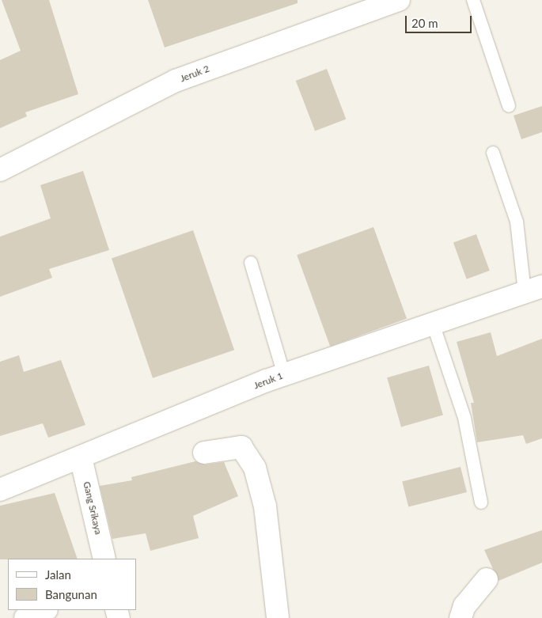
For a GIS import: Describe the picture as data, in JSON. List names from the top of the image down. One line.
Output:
{"streets":{"street":["Jeruk 2","Jeruk 1","Gang Srikaya"]},"crossings":[["Jeruk 1","Gang Srikaya"]],"legend":["Jalan","Bangunan"],"scale_bar":"20 m"}
